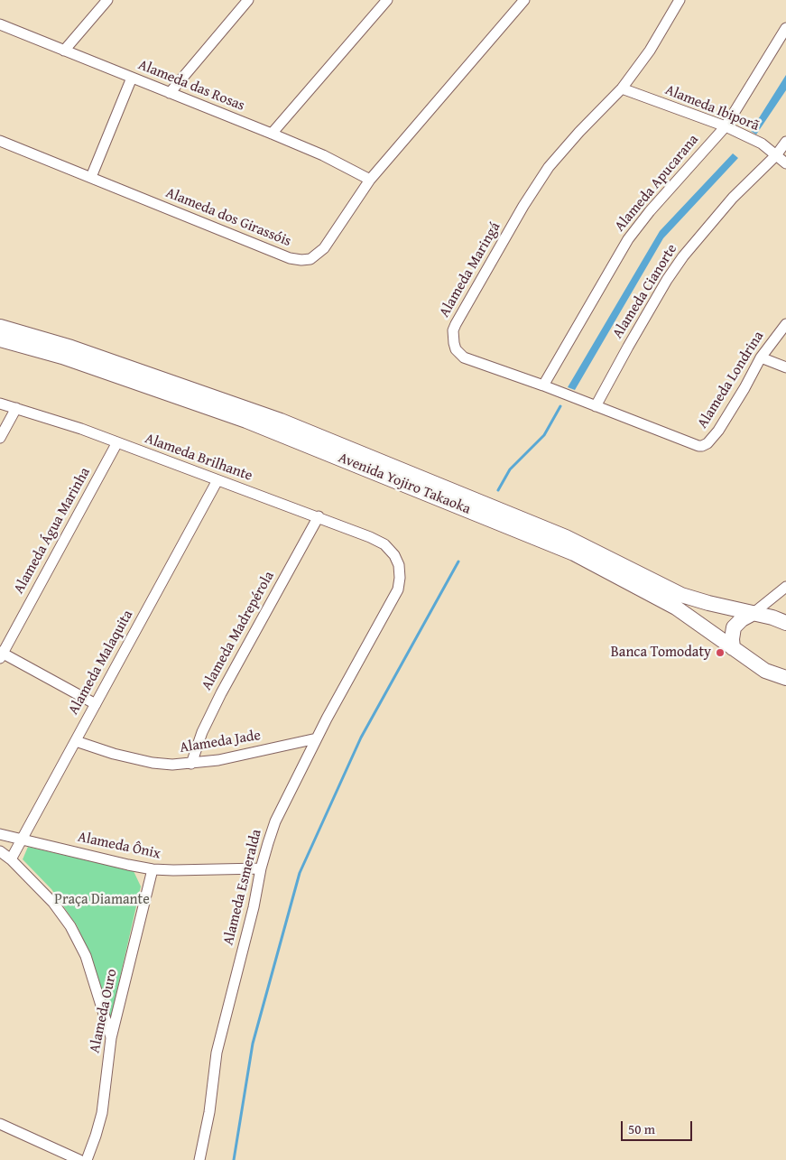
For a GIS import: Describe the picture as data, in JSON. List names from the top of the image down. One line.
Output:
{"streets":{"main road":["Avenida Yojiro Takaoka"],"street":["Alameda das Rosas","Alameda Ibiporã","Alameda Apucarana","Alameda dos Girassóis","Alameda Maringá","Alameda Cianorte","Alameda Londrina","Alameda Brilhante","Alameda Água Marinha","Alameda Madrepérola","Alameda Malaquita","Alameda Jade","Alameda Ônix","Alameda Esmeralda","Alameda Ouro"]},"crossings":[["Alameda das Rosas","Alameda dos Girassóis"],["Alameda Ibiporã","Alameda Apucarana"],["Alameda Ibiporã","Alameda Maringá"],["Alameda Ibiporã","Alameda Cianorte"],["Alameda Apucarana","Alameda Maringá"],["Alameda Maringá","Alameda Cianorte"],["Alameda Maringá","Alameda Londrina"],["Alameda Brilhante","Alameda Água Marinha"],["Alameda Brilhante","Alameda Madrepérola"],["Alameda Brilhante","Alameda Malaquita"],["Alameda Brilhante","Alameda Esmeralda"],["Alameda Madrepérola","Alameda Jade"],["Alameda Malaquita","Alameda Jade"],["Alameda Malaquita","Alameda Ônix"],["Alameda Jade","Alameda Esmeralda"],["Alameda Ônix","Alameda Esmeralda"],["Alameda Ônix","Alameda Ouro"]],"parks":["Praça Diamante"],"places":["Banca Tomodaty"],"scale_bar":"50 m"}
